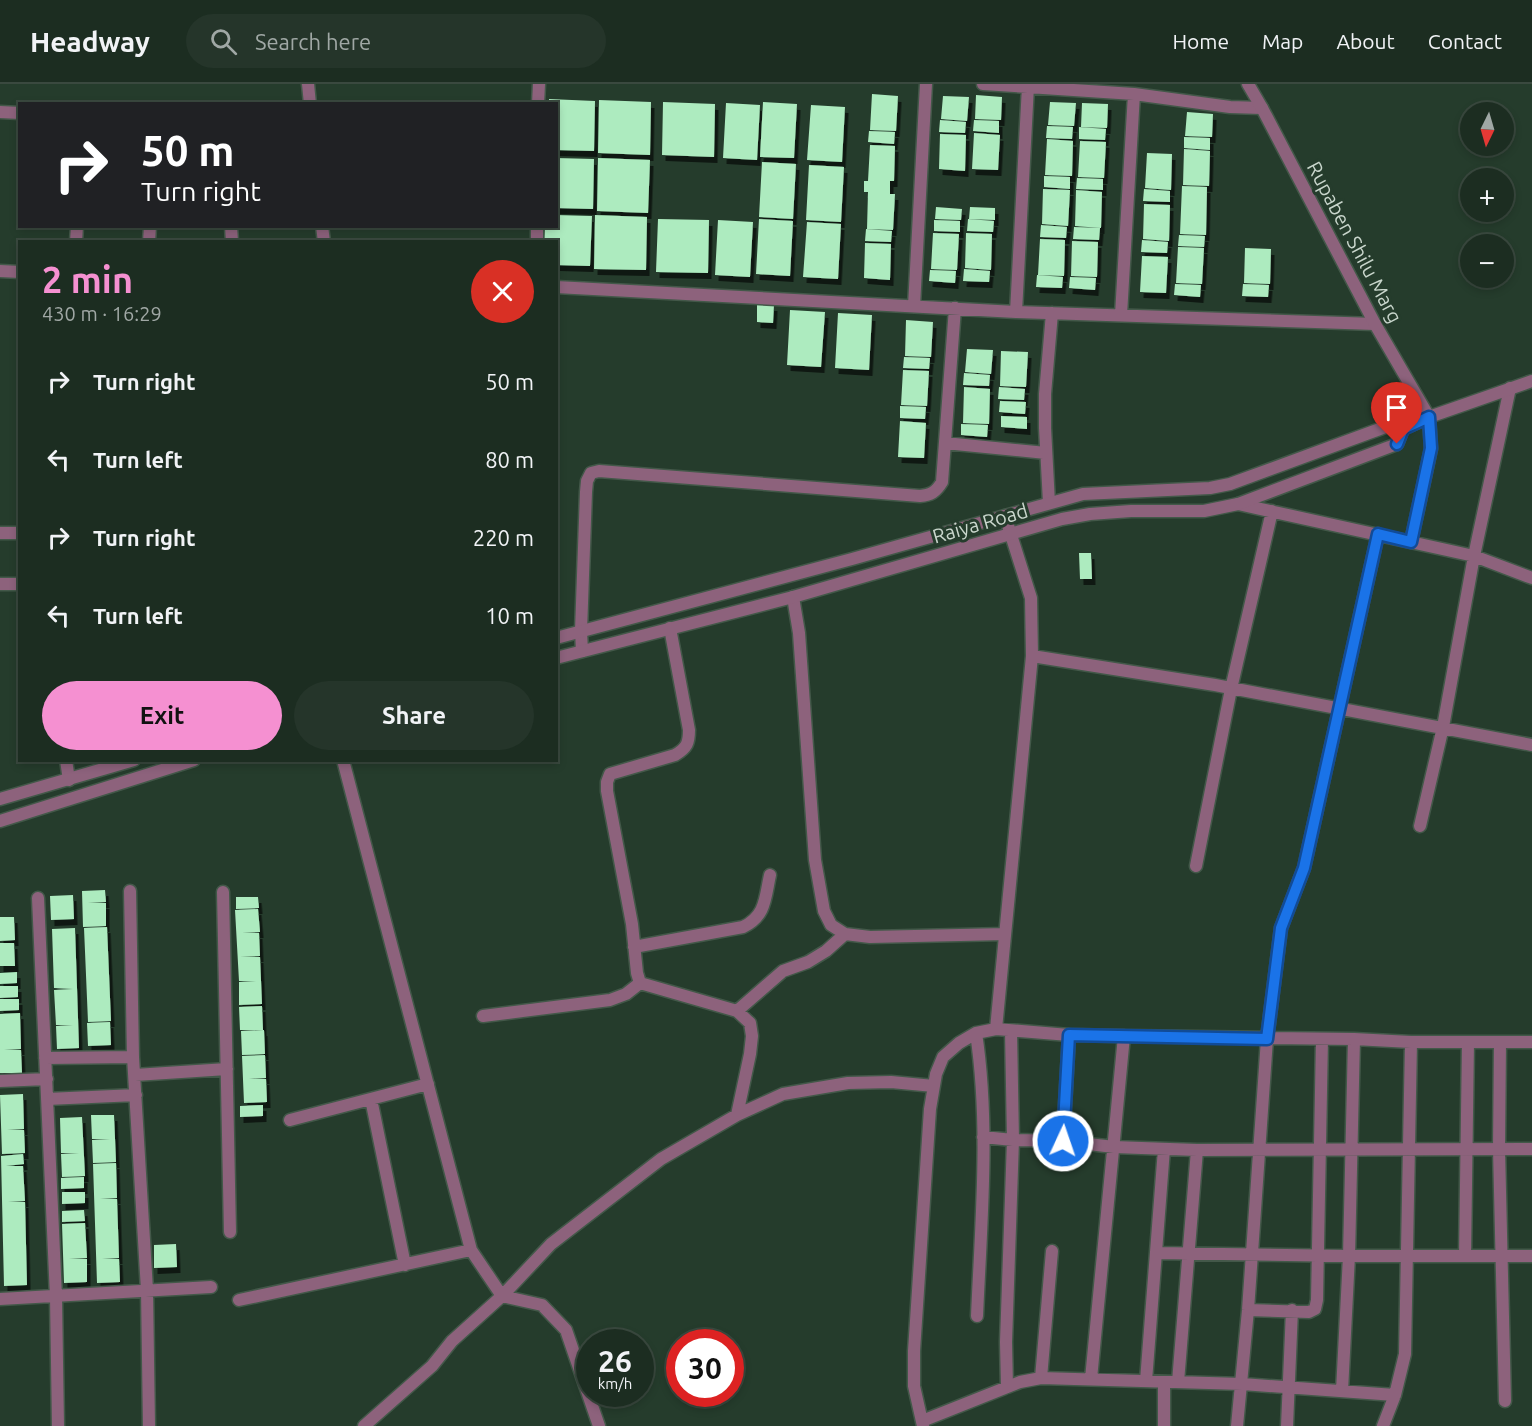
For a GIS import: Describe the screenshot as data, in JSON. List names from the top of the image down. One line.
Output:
{"streets":{"street":["Rupaben Shilu Marg","Raiya Road"]},"crossings":[["Rupaben Shilu Marg","Raiya Road"]],"north":"bottom","page":{"header":"Headway","search":"Search here","nav":["Home","Map","About","Contact"],"map_buttons":["+","−"],"turn":["50 m","Turn right"],"heading":["2 min","430 m · 16:29"],"list":[{"name":"Turn right","value":"50 m"},{"name":"Turn left","value":"80 m"},{"name":"Turn right","value":"220 m"},{"name":"Turn left","value":"10 m"}],"buttons":["Exit","Share"],"speed":"26 km/h","limit":"30"}}
